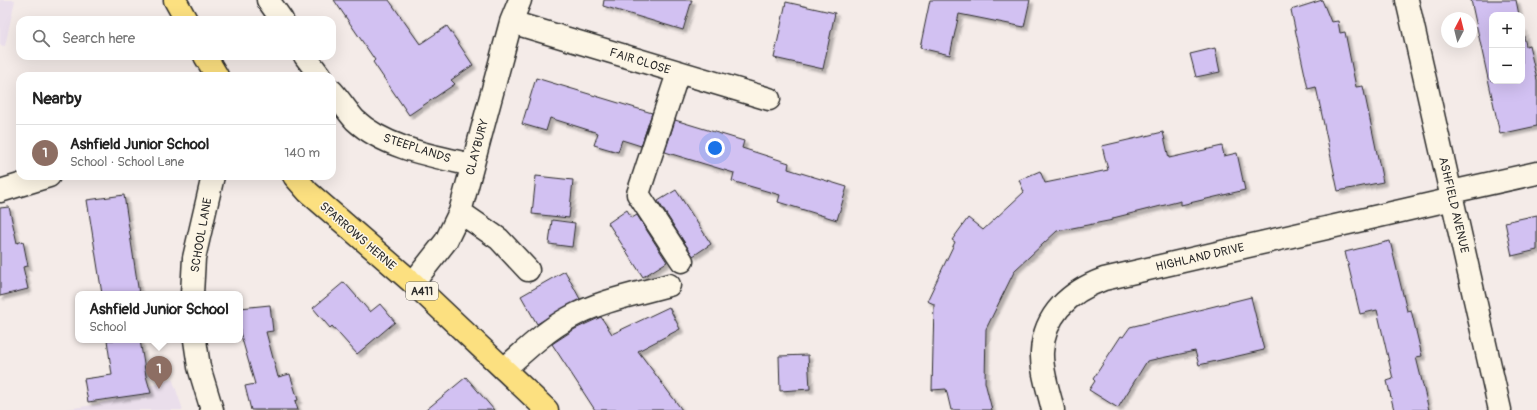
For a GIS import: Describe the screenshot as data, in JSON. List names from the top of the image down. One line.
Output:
{"streets":{"main road":["SPARROWS HERNE","A411"],"street":["FAIR CLOSE","CLAYBURY","STEEPLANDS","ASHFIELD AVENUE","SCHOOL LANE","HIGHLAND DRIVE"]},"crossings":[["FAIR CLOSE","CLAYBURY"],["CLAYBURY","STEEPLANDS"],["CLAYBURY","SPARROWS HERNE"],["ASHFIELD AVENUE","HIGHLAND DRIVE"]],"north":"top","page":{"map_buttons":["+","−"],"search":"Search here","heading":"Nearby","list":[{"mark":"1","name":"Ashfield Junior School","note":"School · School Lane","value":"140 m"}],"popup":["Ashfield Junior School","School"],"pins":"1"}}
